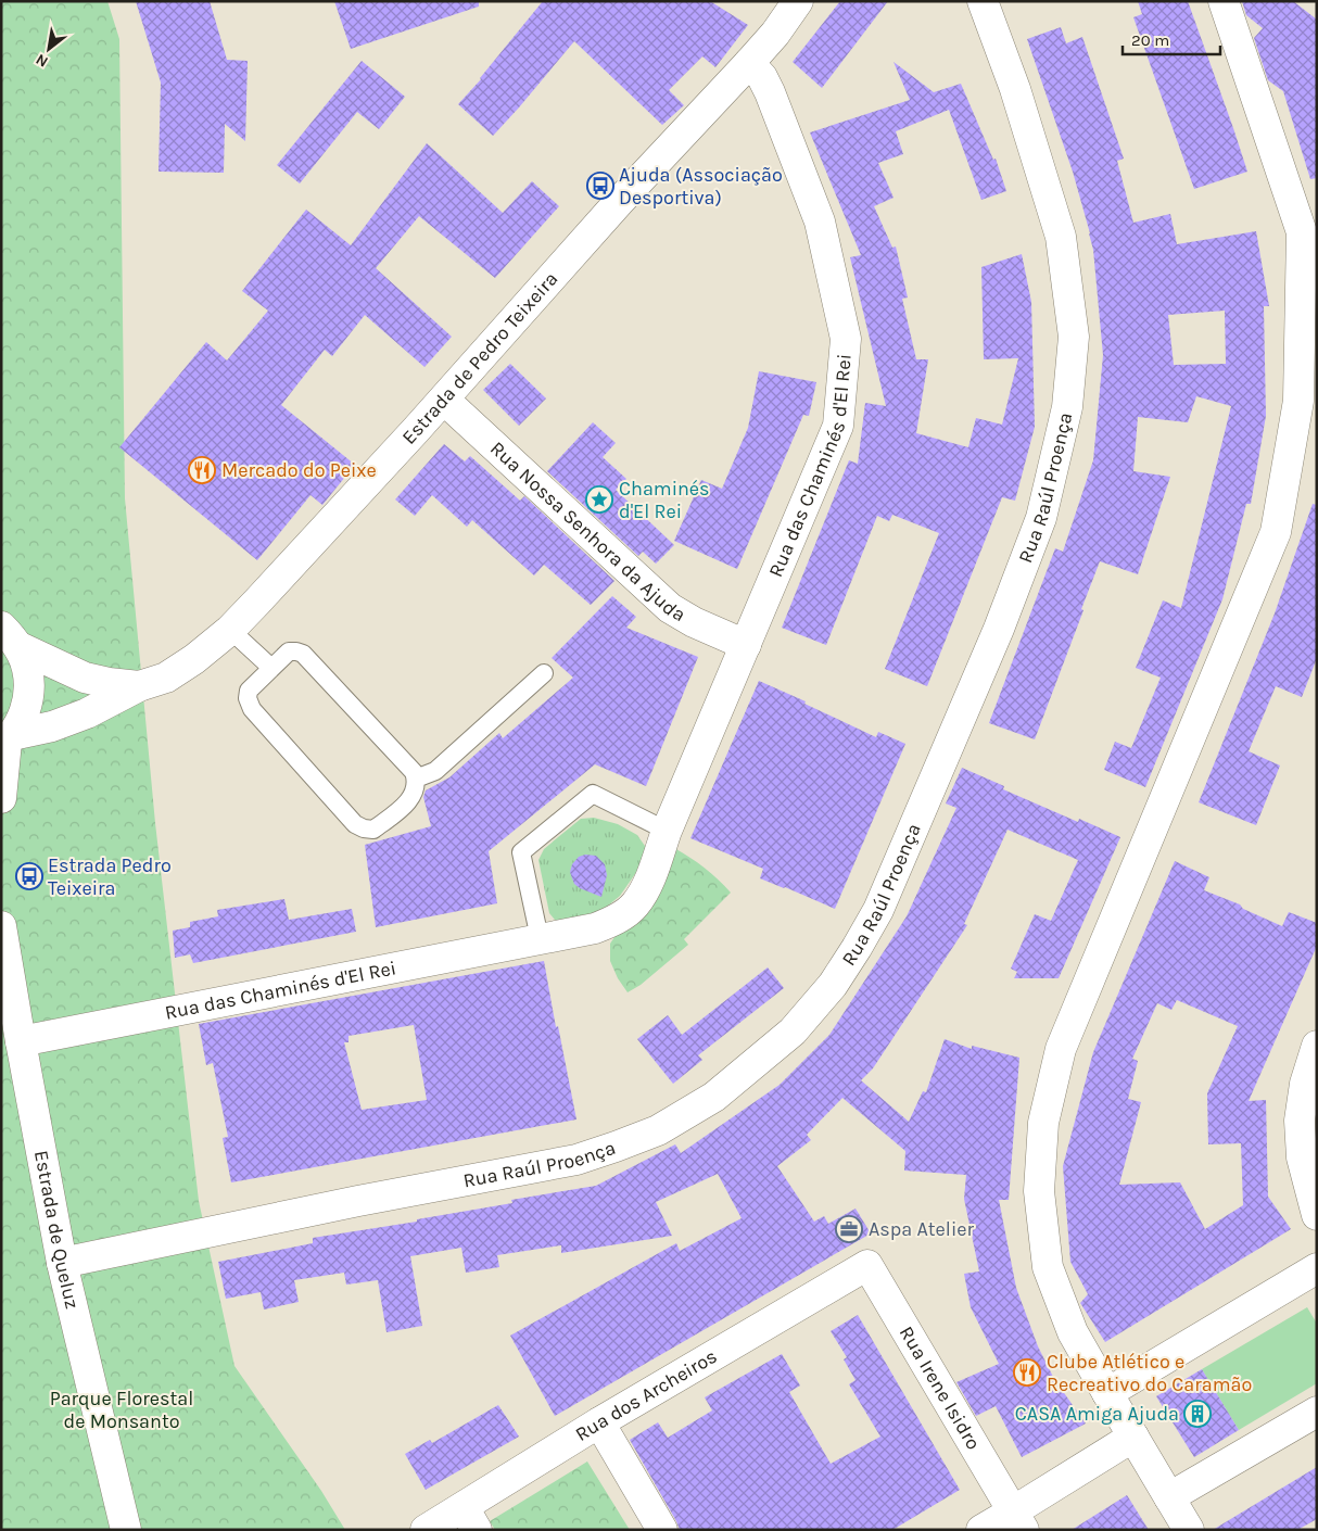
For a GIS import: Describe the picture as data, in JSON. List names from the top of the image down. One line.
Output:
{"streets":{"street":["Estrada de Pedro Teixeira","Rua das Chaminés d'El Rei","Rua Raúl Proença","Rua Nossa Senhora da Ajuda","Estrada de Queluz","Rua Irene Isidro","Rua dos Archeiros"]},"crossings":[["Estrada de Pedro Teixeira","Rua das Chaminés d'El Rei"],["Estrada de Pedro Teixeira","Rua Nossa Senhora da Ajuda"],["Rua das Chaminés d'El Rei","Rua Nossa Senhora da Ajuda"],["Rua das Chaminés d'El Rei","Estrada de Queluz"],["Rua Raúl Proença","Estrada de Queluz"],["Rua Irene Isidro","Rua dos Archeiros"]],"parks":["Parque Florestal de Monsanto"],"places":{"bus stop":["Ajuda (Associação Desportiva)","Estrada Pedro Teixeira"],"restaurant":["Mercado do Peixe","Clube Atlético e Recreativo do Caramão"],"place":["Chaminés d'El Rei"],"office":["Aspa Atelier"],"building":["CASA Amiga Ajuda"]},"scale_bar":"20 m","north":"bottom left"}
